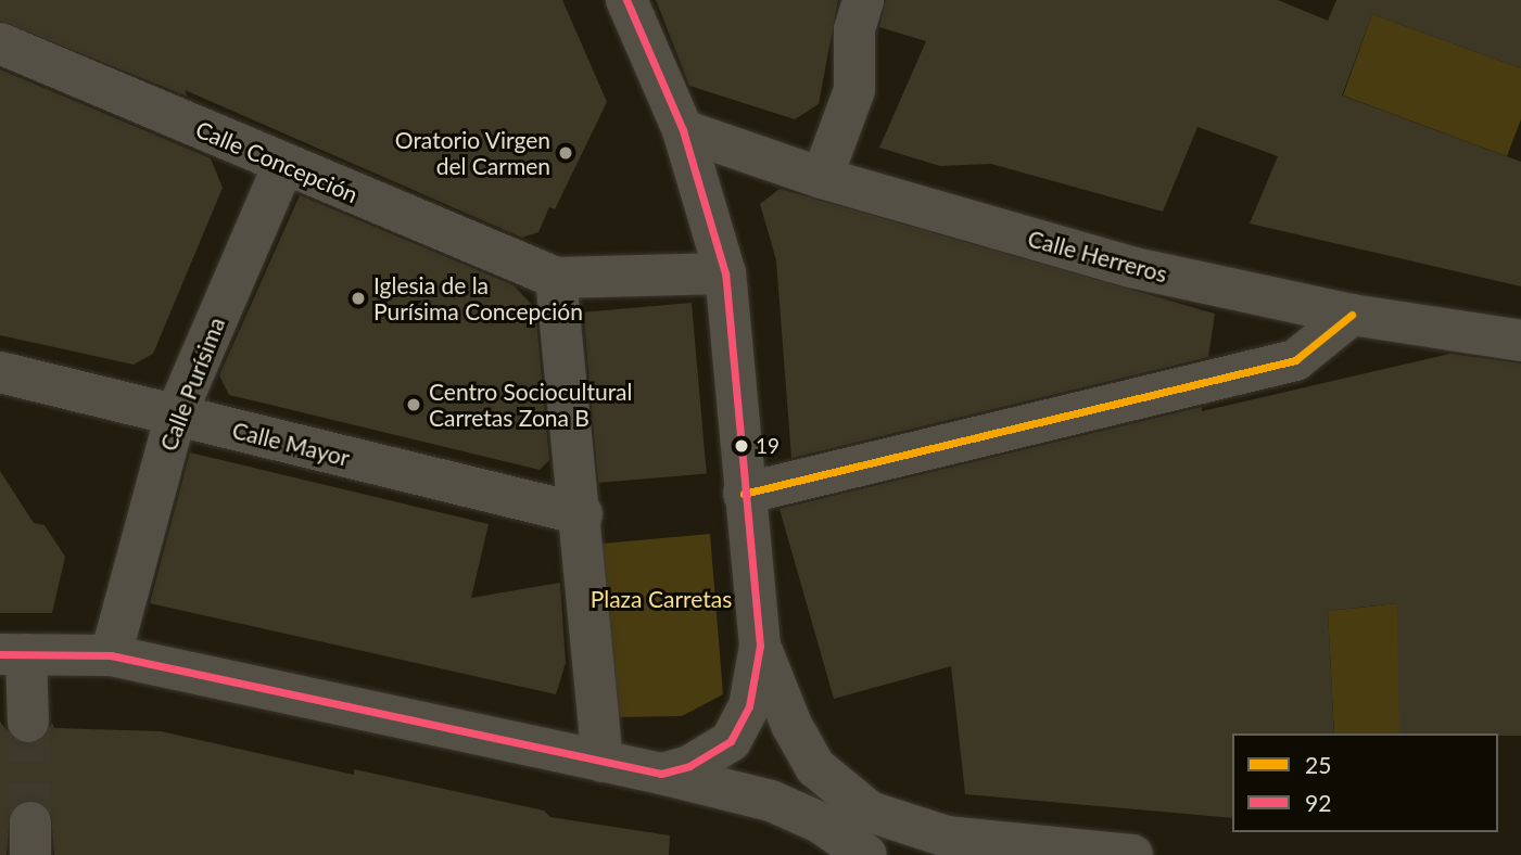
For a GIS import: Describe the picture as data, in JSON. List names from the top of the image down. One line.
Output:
{"streets":{"street":["Calle Concepción","Calle Herreros","Calle Purísima","Calle Mayor"]},"crossings":[["Calle Concepción","Calle Purísima"],["Calle Purísima","Calle Mayor"]],"parks":["Plaza Carretas"],"places":["Oratorio Virgen del Carmen","Iglesia de la Purísima Concepción","Centro Sociocultural Carretas Zona B","19"],"lines":["transit line 92","transit line 25"],"legend":["25","92"]}
